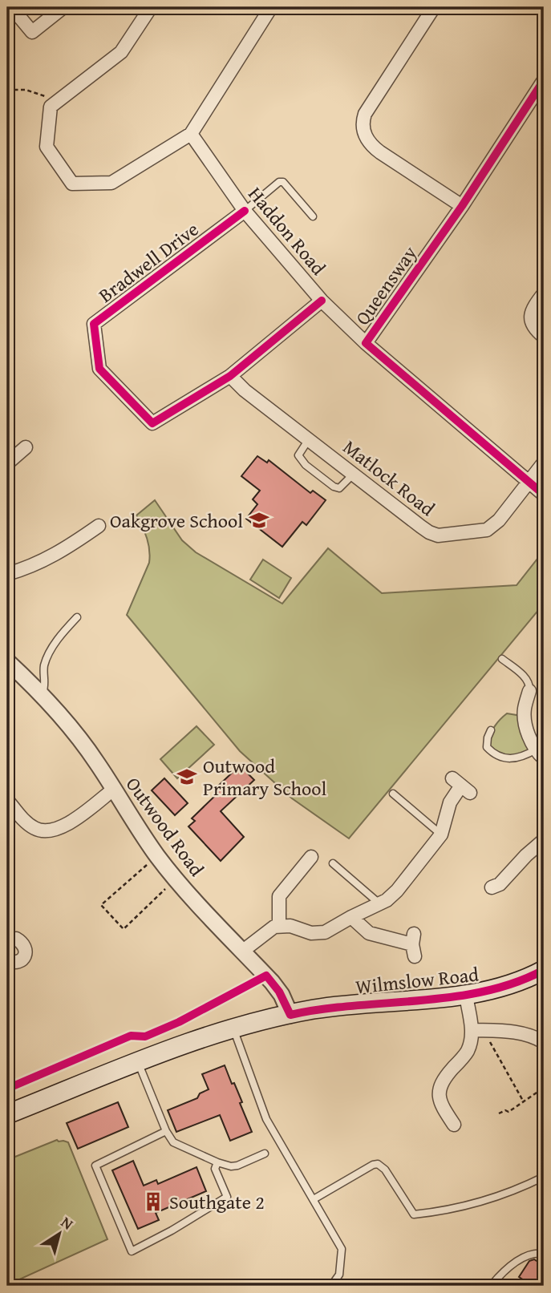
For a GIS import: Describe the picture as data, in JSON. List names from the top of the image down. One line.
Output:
{"streets":{"main road":["Wilmslow Road"],"street":["Haddon Road","Bradwell Drive","Queensway","Matlock Road","Outwood Road"]},"crossings":[["Haddon Road","Bradwell Drive"],["Haddon Road","Queensway"],["Bradwell Drive","Matlock Road"],["Queensway","Matlock Road"],["Outwood Road","Wilmslow Road"]],"places":{"school or university":["Oakgrove School","Outwood Primary School"],"building":["Southgate 2"]},"north":"top right"}
